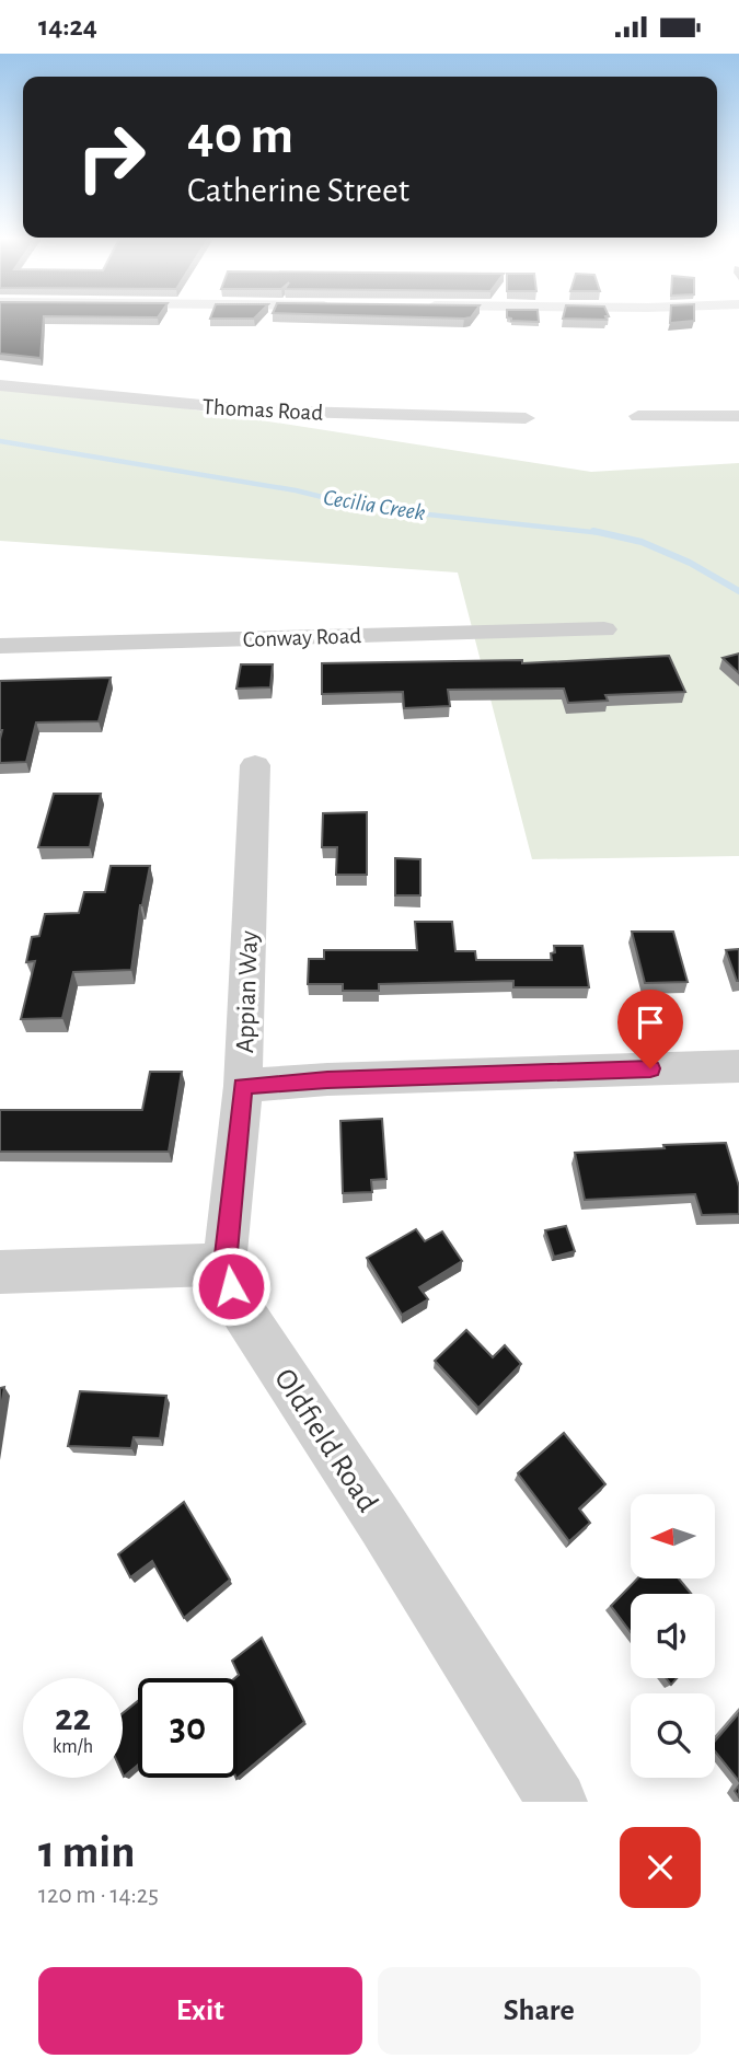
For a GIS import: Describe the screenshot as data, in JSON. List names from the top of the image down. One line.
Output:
{"streets":{"street":["Thomas Road","Conway Road","Appian Way","Oldfield Road"]},"crossings":[["Appian Way","Oldfield Road"]],"water":["Cecilia Creek"],"north":"left","page":{"status":"14:24","turn":["40 m","Catherine Street"],"speed":"22 km/h","limit":"30","heading":["1 min","120 m · 14:25"],"buttons":["Exit","Share"]}}
